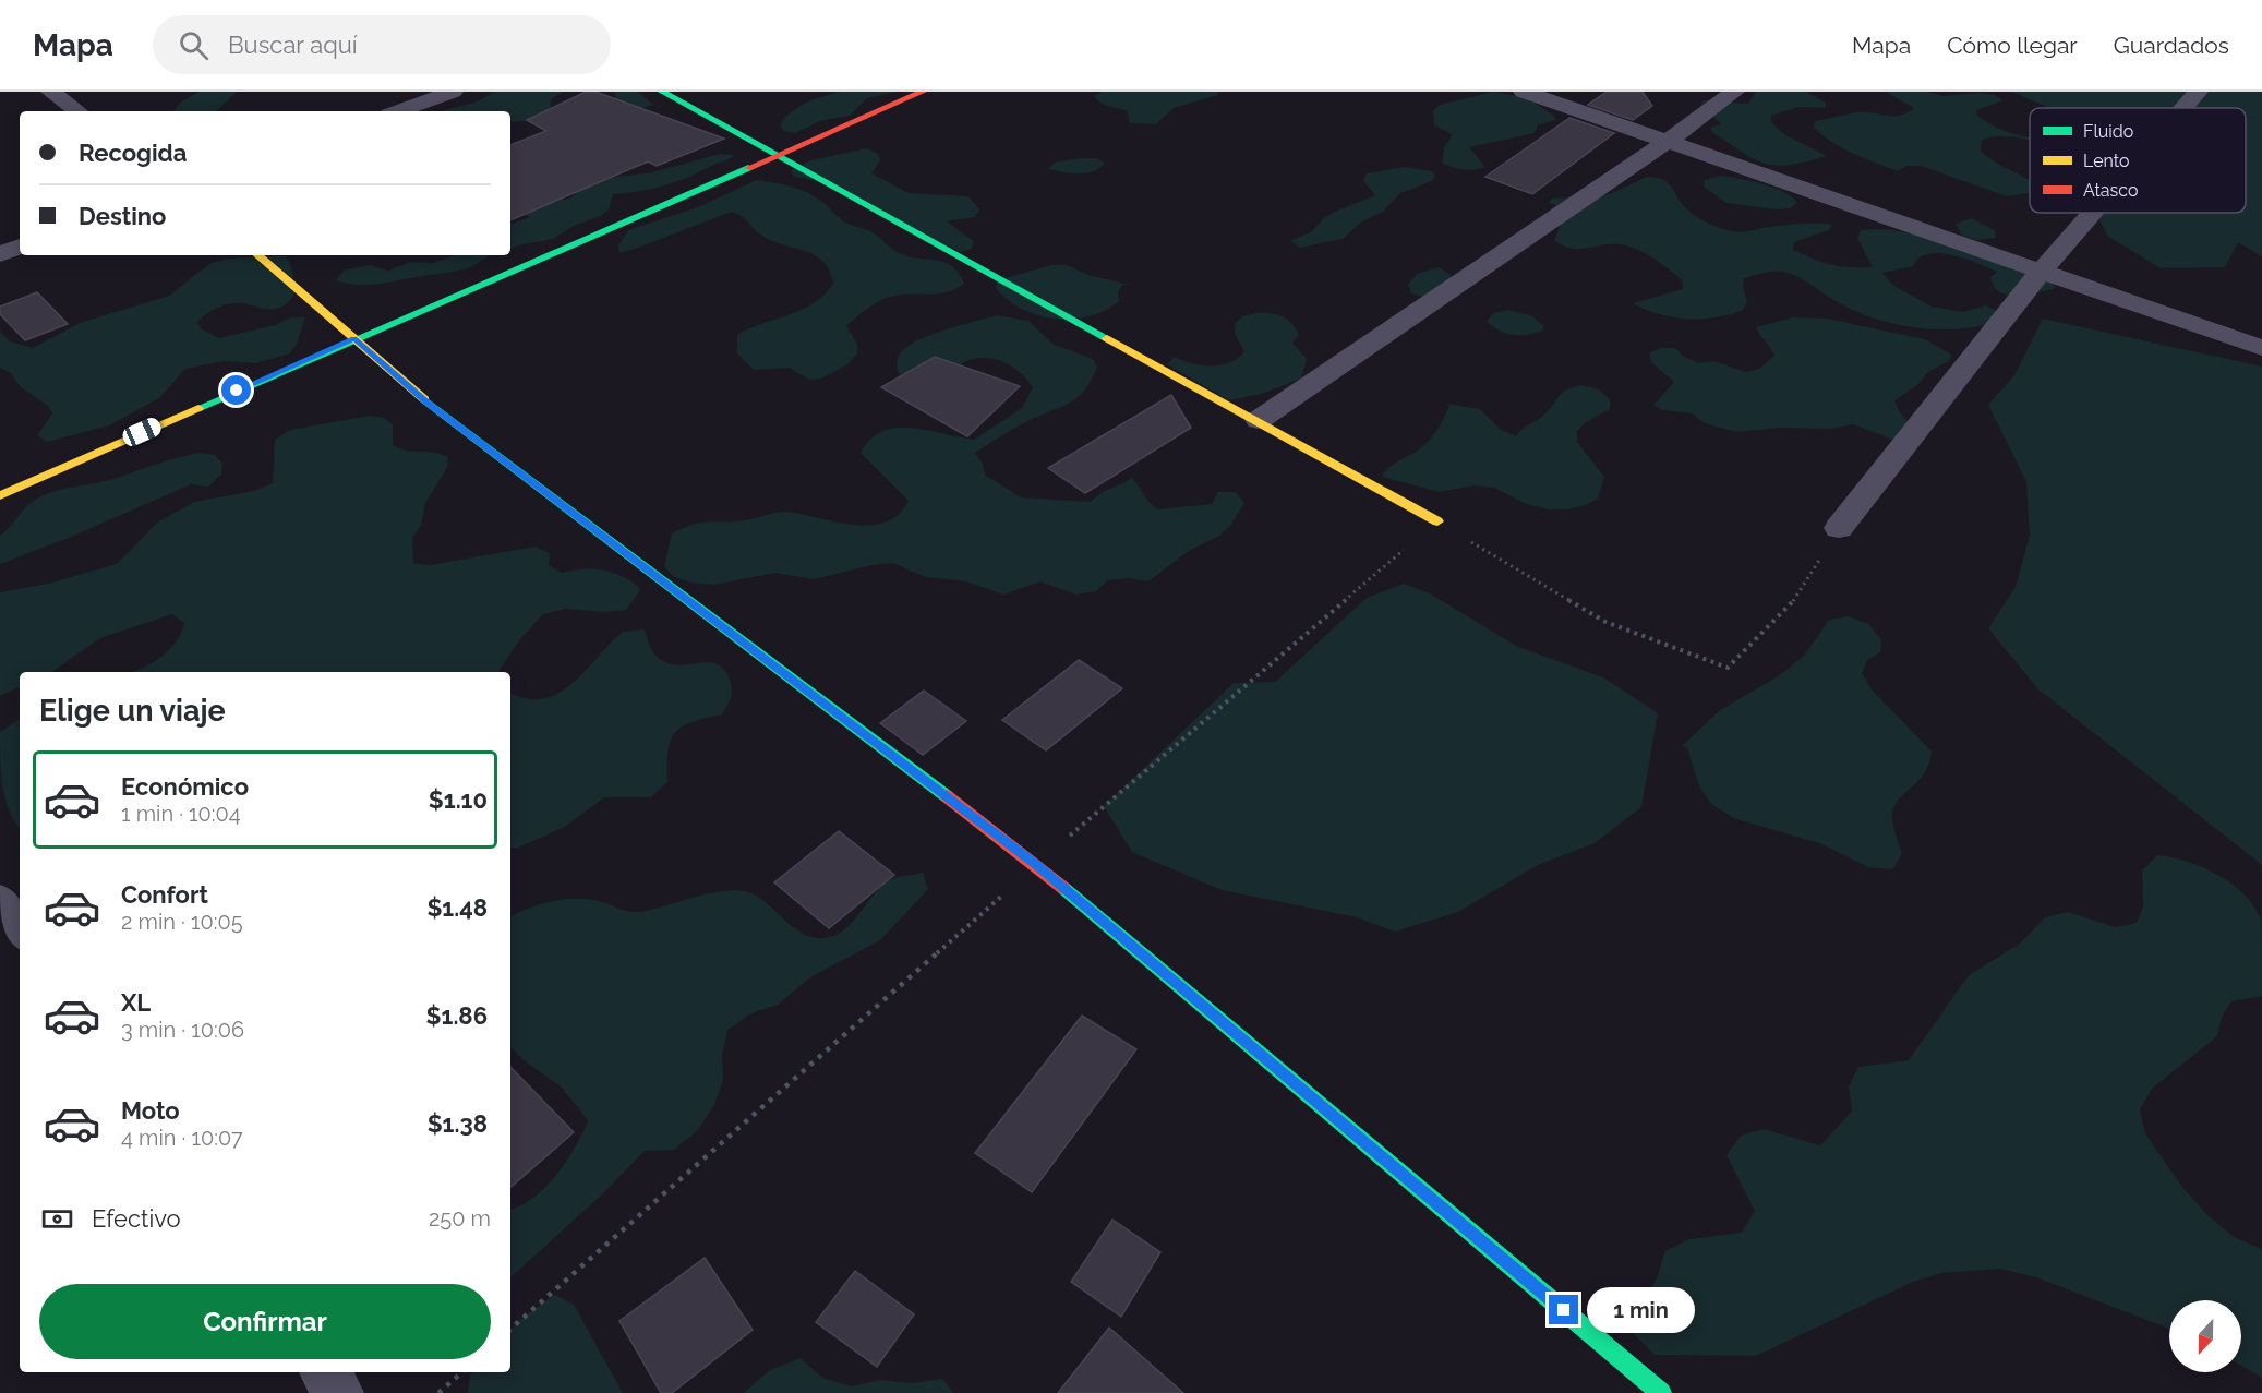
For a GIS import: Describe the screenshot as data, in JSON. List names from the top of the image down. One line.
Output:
{"legend":["Fluido","Lento","Atasco"],"north":"bottom","page":{"header":"Mapa","search":"Buscar aquí","nav":["Mapa","Cómo llegar","Guardados"],"banner":["Recogida","Destino"],"heading":"Elige un viaje","list":[{"name":"Económico","note":"1 min · 10:04","value":"$1.10"},{"name":"Confort","note":"2 min · 10:05","value":"$1.48"},{"name":"XL","note":"3 min · 10:06","value":"$1.86"},{"name":"Moto","note":"4 min · 10:07","value":"$1.38"}],"pay":["Efectivo","250 m"],"buttons":"Confirmar","bubble":"1 min"}}
